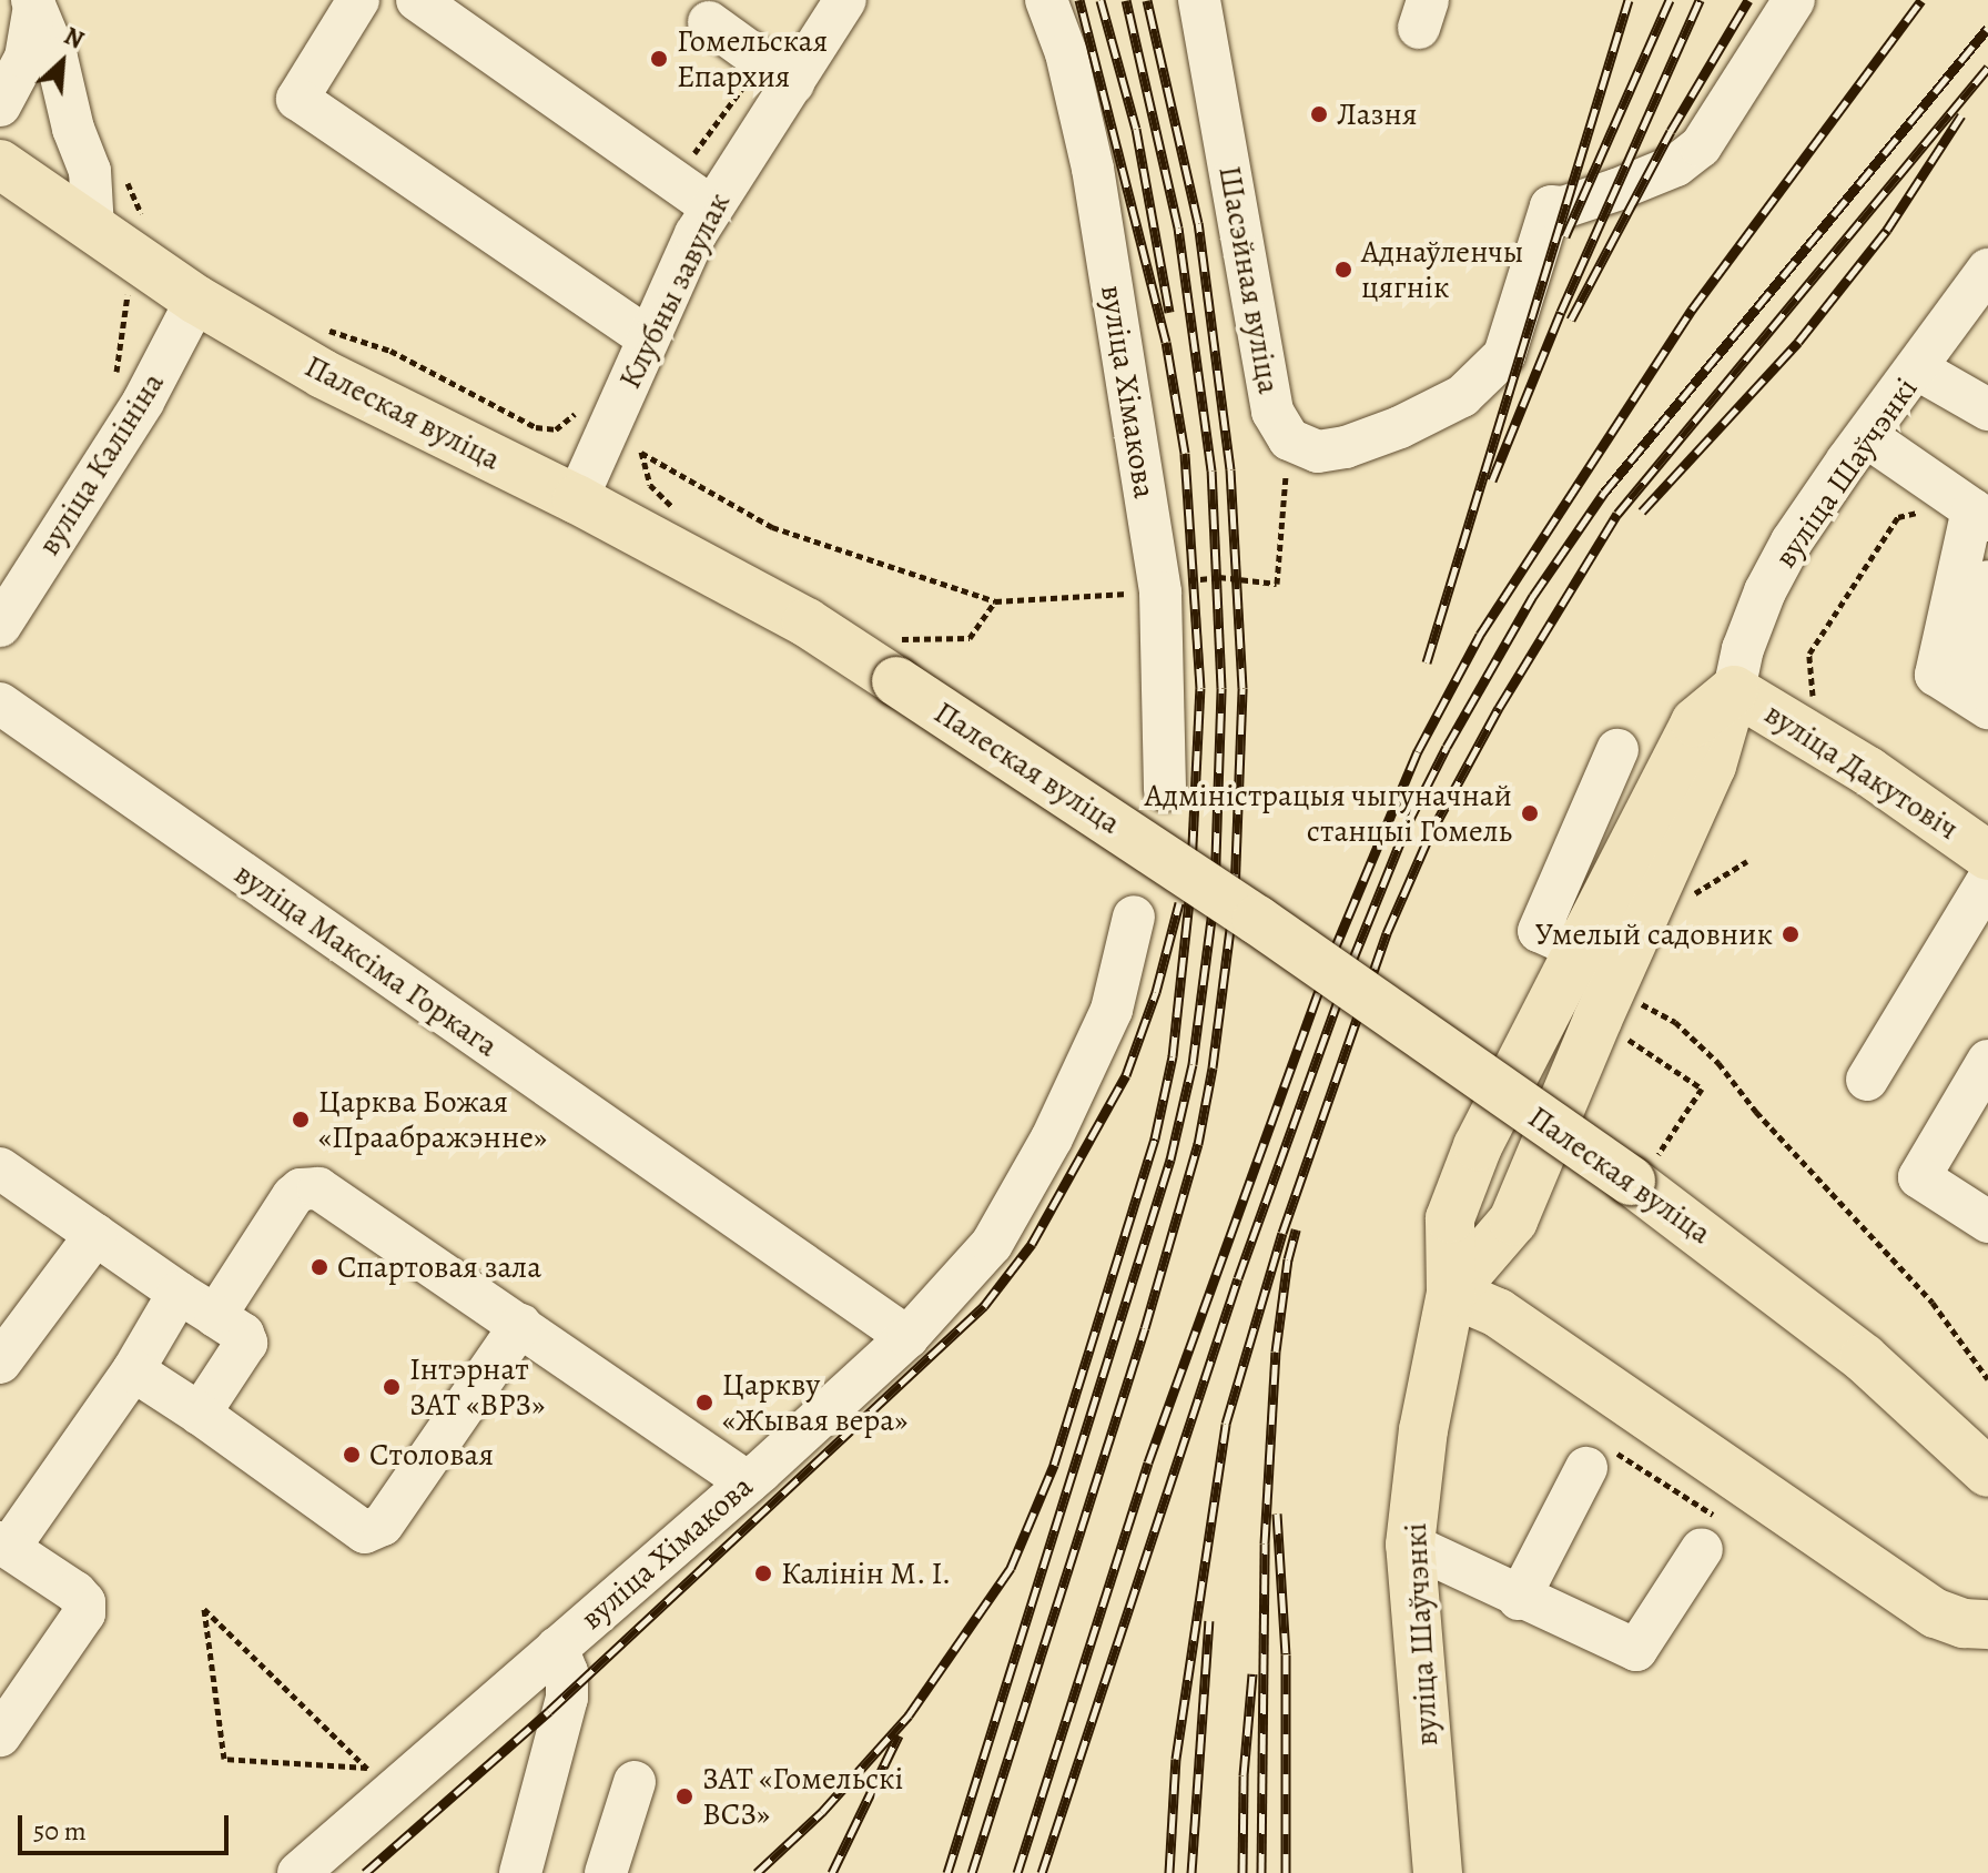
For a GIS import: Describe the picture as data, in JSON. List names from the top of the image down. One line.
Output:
{"streets":{"main road":["Палеская вуліца","вуліца Шаўчэнкі","вуліца Дакутовіч"],"street":["Шасэйная вуліца","Клубны завулак","вуліца Хімакова","вуліца Калініна","вуліца Максіма Горкага"]},"crossings":[["Клубны завулак","Палеская вуліца"],["вуліца Хімакова","вуліца Максіма Горкага"],["Палеская вуліца","вуліца Калініна"],["вуліца Шаўчэнкі","вуліца Дакутовіч"]],"places":["Гомельская Епархия","Лазня","Аднаўленчы цягнік","Адміністрацыя чыгуначнай станцыі Гомель","Умелый садовник","Царква Божая «Праабражэнне»","Спартовая зала","Інтэрнат ЗАТ «ВРЗ»","Царкву «Жывая вера»","Столовая","Калінін М. І.","ЗАТ «Гомельскі ВСЗ»"],"scale_bar":"50 m","north":"top right"}
